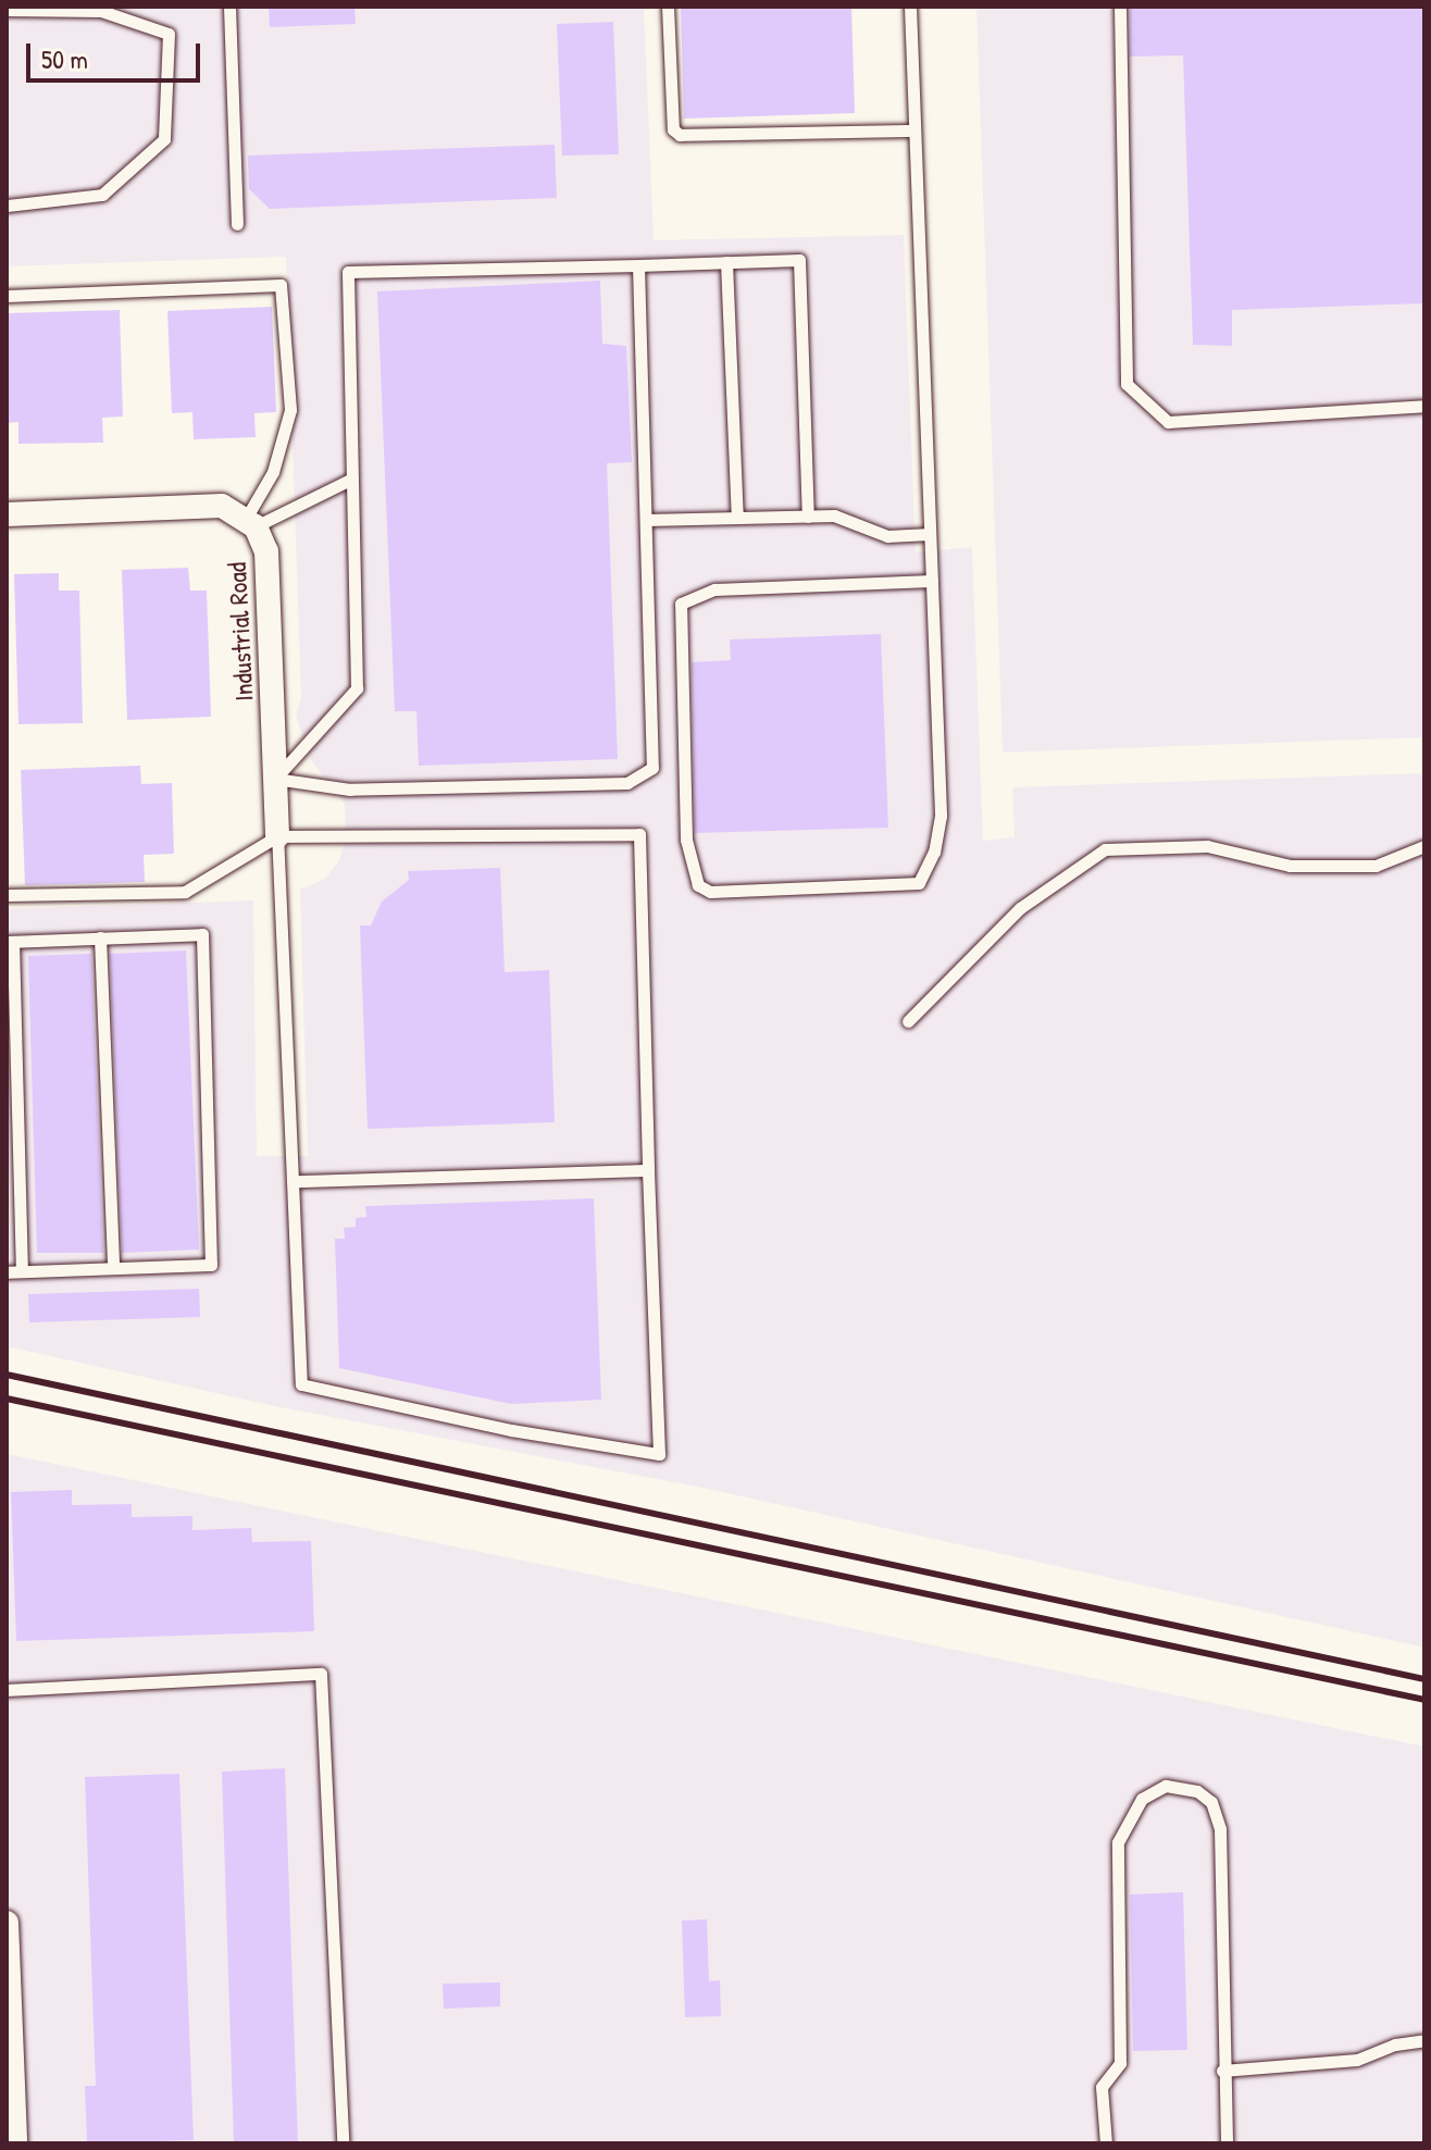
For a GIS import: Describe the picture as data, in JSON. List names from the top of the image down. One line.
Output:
{"streets":{"street":["Industrial Road"]},"scale_bar":"50 m"}
